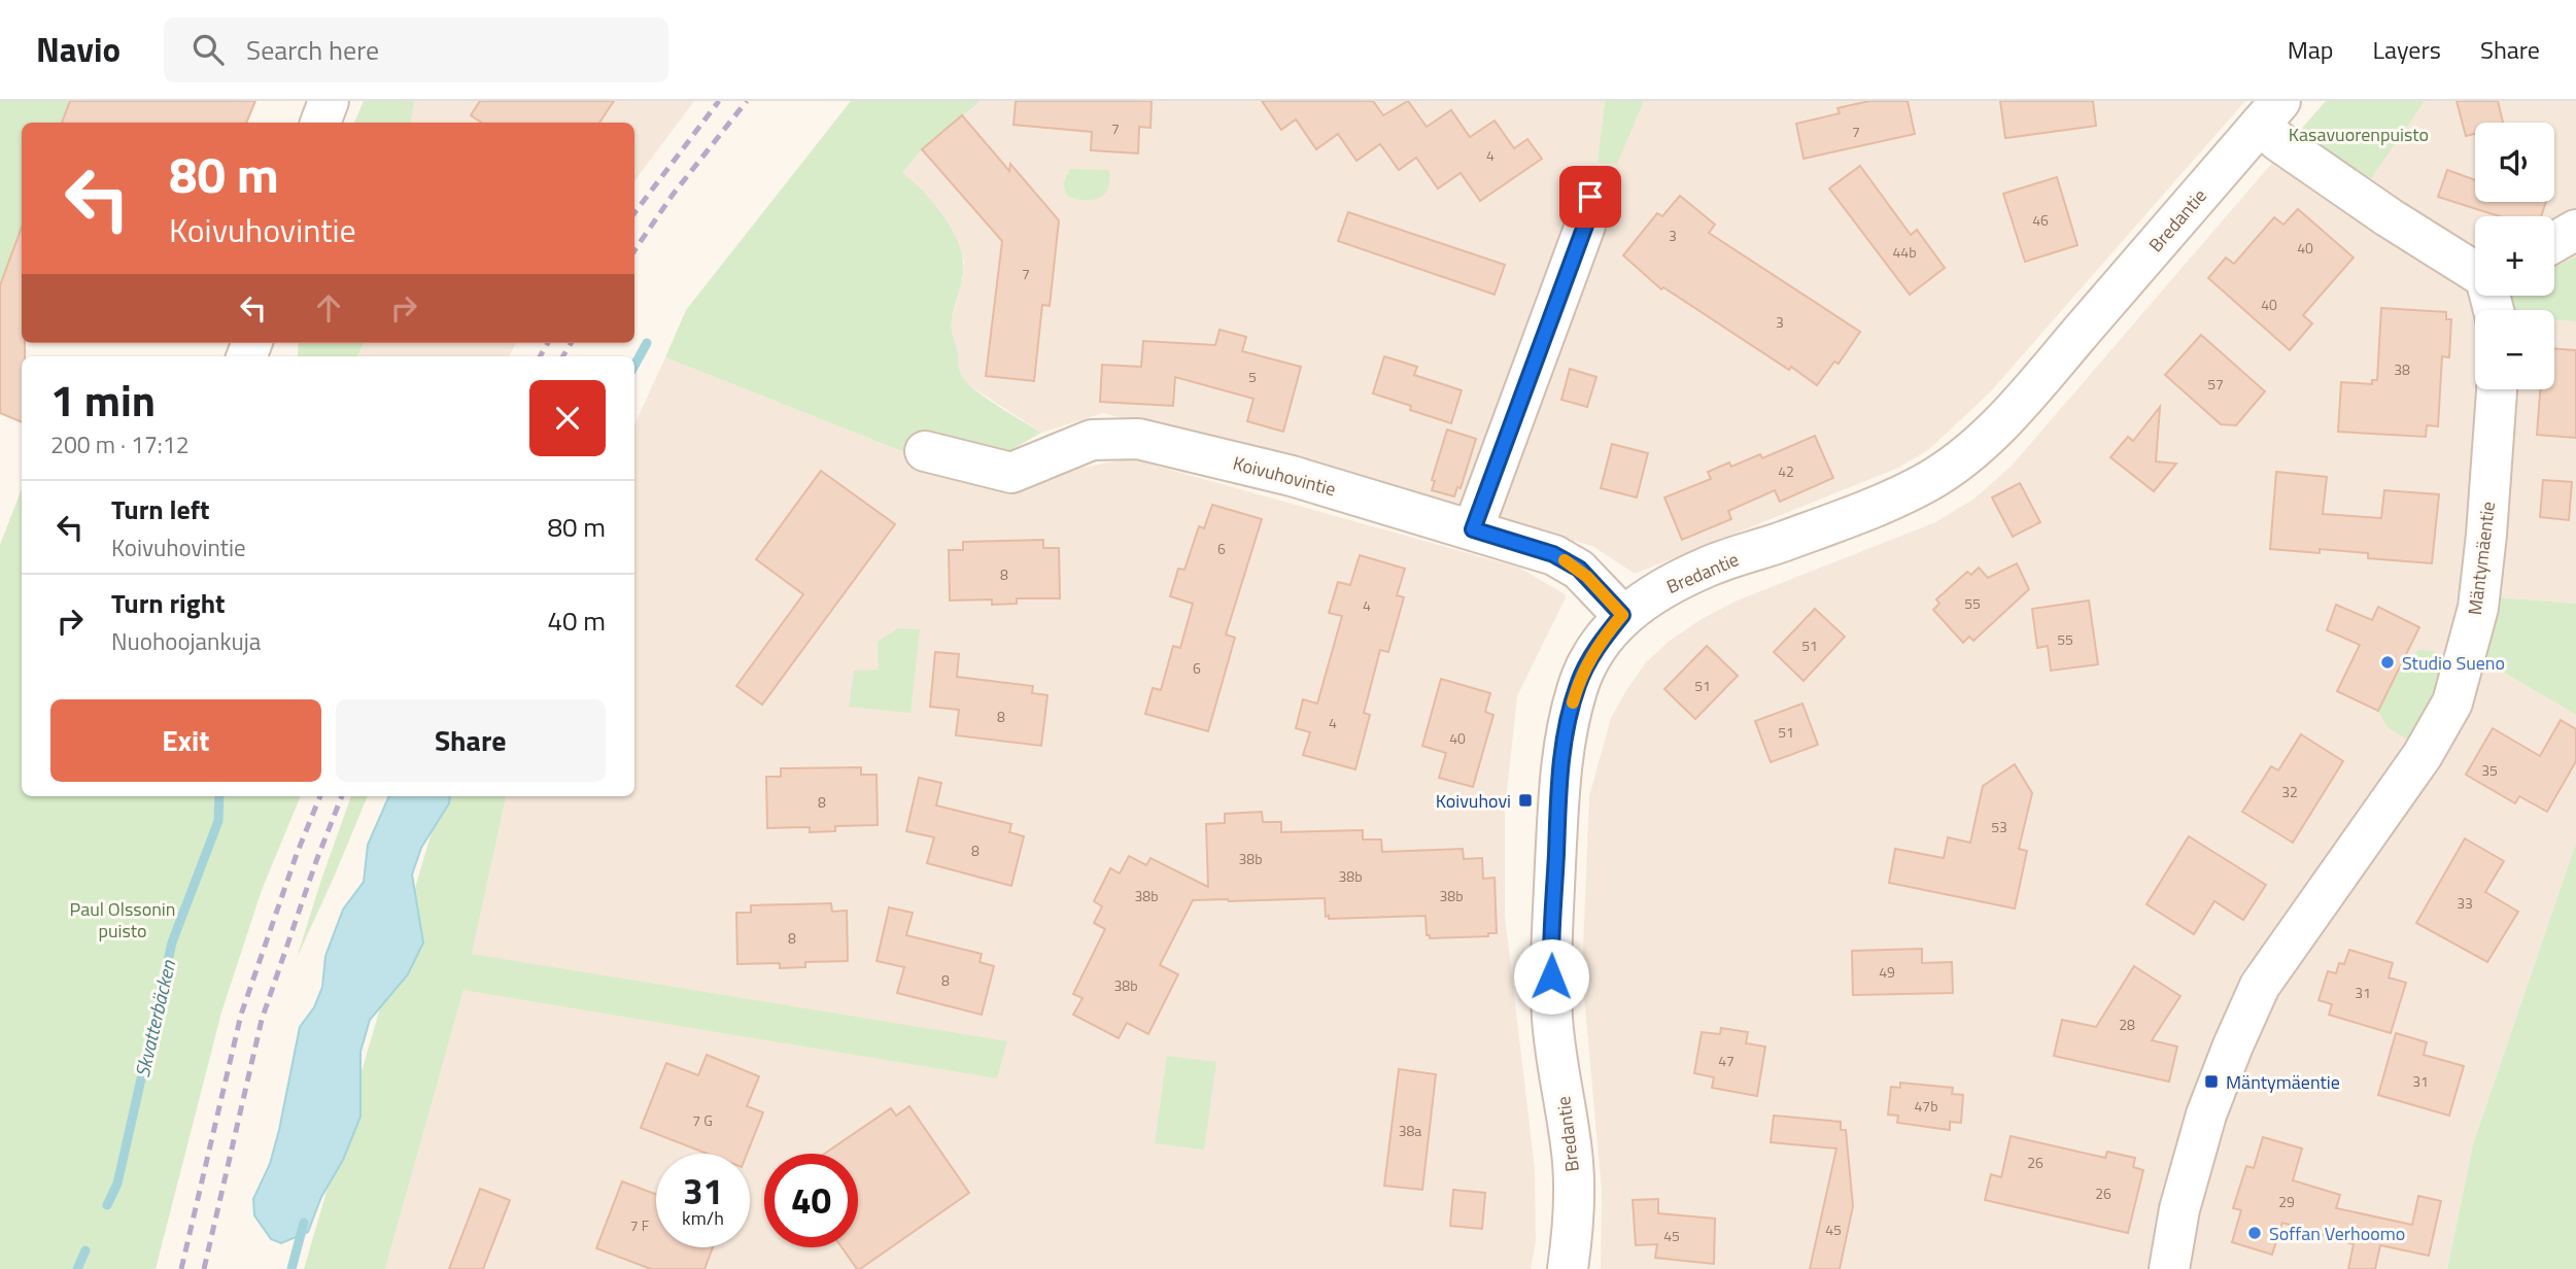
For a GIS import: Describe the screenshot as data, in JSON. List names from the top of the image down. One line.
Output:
{"streets":{"street":["Bredantie","Koivuhovintie","Mäntymäentie"]},"crossings":[["Bredantie","Koivuhovintie"]],"water":["Skvatterbäcken"],"parks":["Kasavuorenpuisto","Paul Olssonin puisto"],"places":{"other":["Studio Sueno","Soffan Verhoomo"],"transit":["Koivuhovi","Mäntymäentie"]},"house_numbers":["7","7","4","46","3","40","44b","7","40","3","38","5","57","42","6","8","55","4","55","51","6","51","8","4","51","40","35","32","8","53","8","38b","38b","38b","38b","33","8","49","8","38b","31","28","47","31","47b","7 G","38a","26","26","29","7 F","45","45"],"page":{"header":"Navio","search":"Search here","nav":["Map","Layers","Share"],"map_buttons":["+","−"],"turn":["80 m","Koivuhovintie"],"heading":["1 min","200 m · 17:12"],"list":[{"name":"Turn left","note":"Koivuhovintie","value":"80 m"},{"name":"Turn right","note":"Nuohoojankuja","value":"40 m"}],"buttons":["Exit","Share"],"speed":"31 km/h","limit":"40"}}
